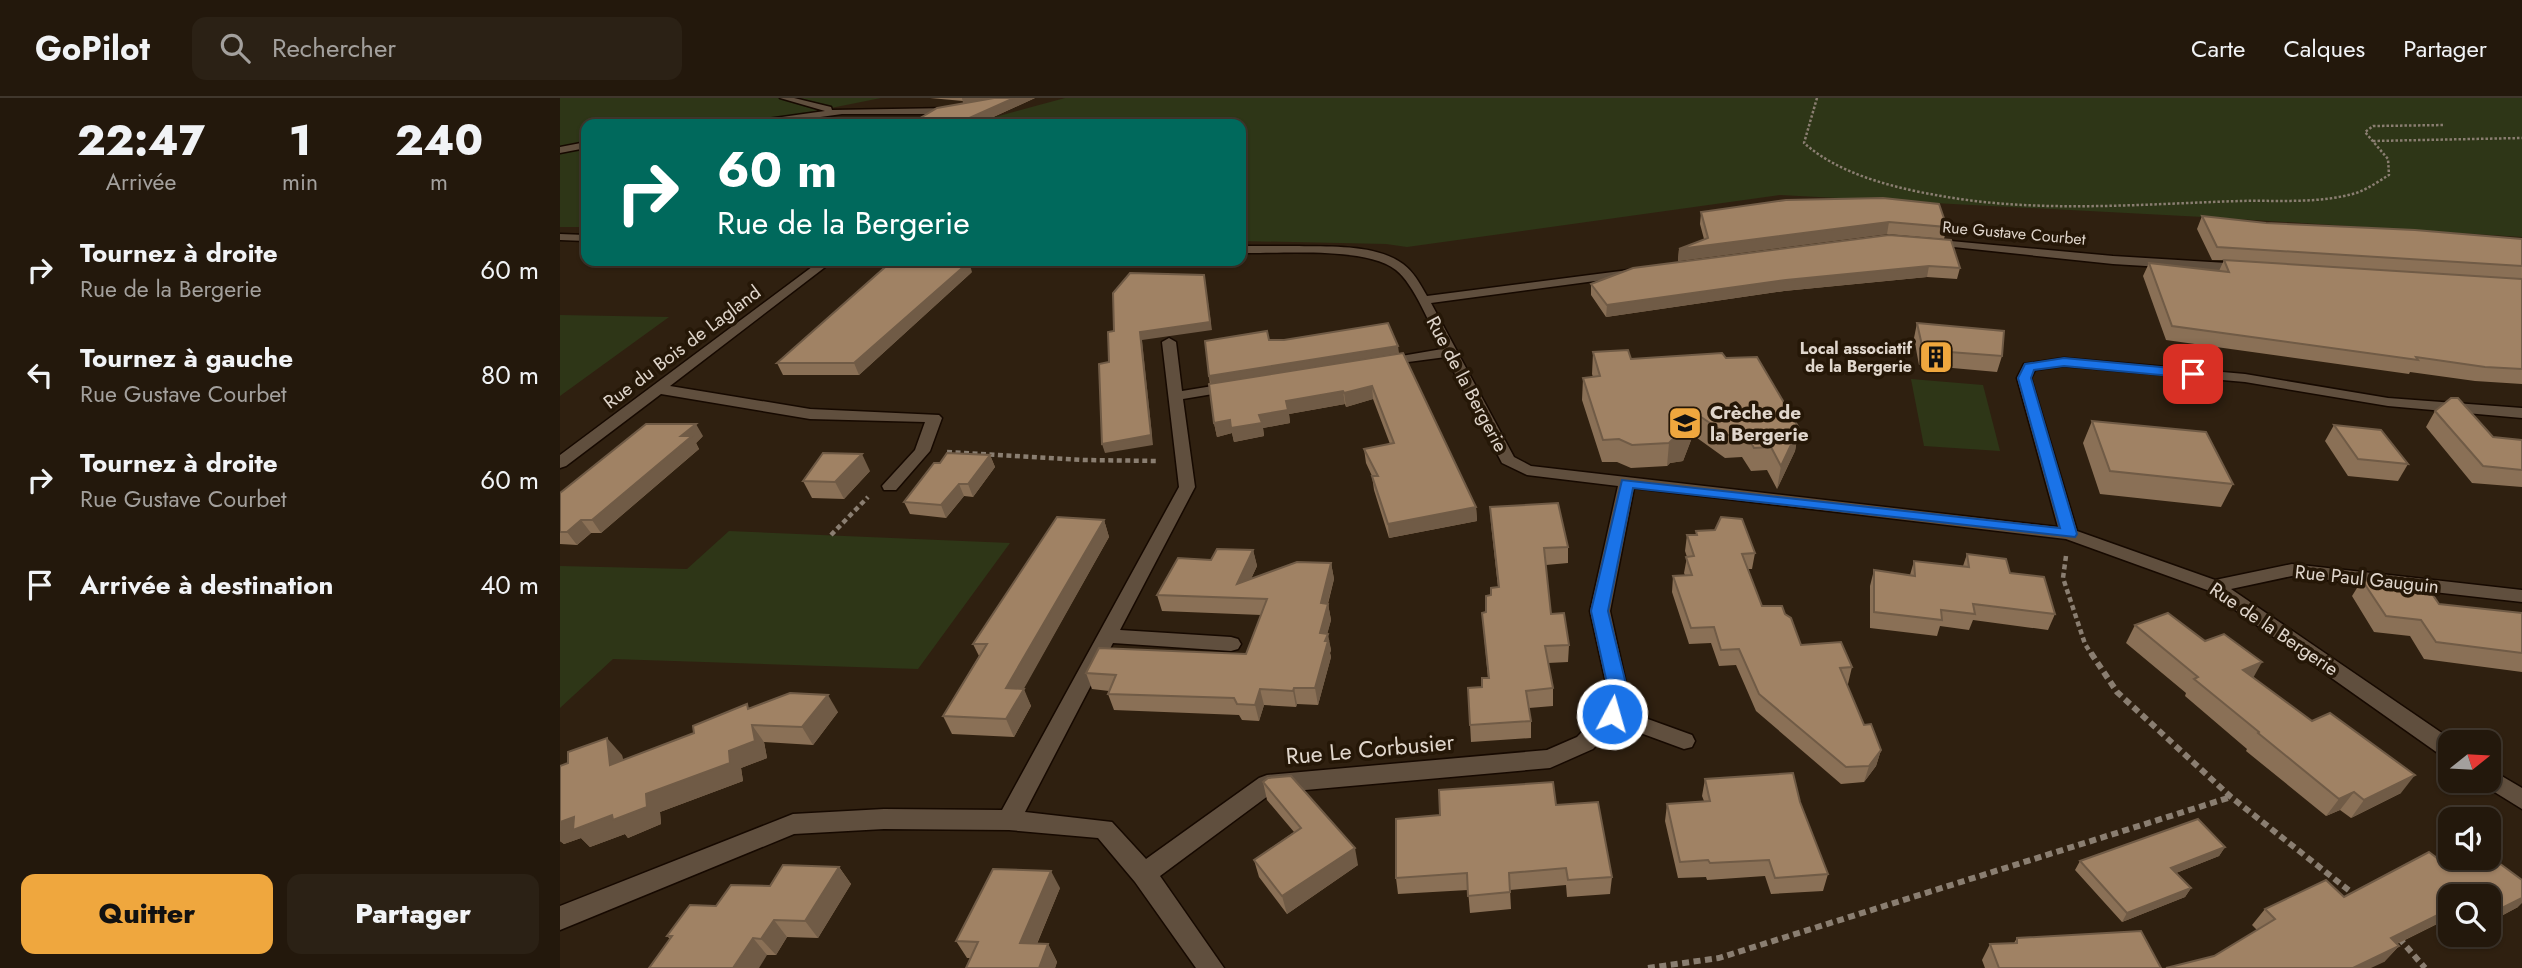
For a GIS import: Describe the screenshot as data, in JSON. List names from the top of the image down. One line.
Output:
{"streets":{"street":["Rue Gustave Courbet","Rue du Bois de Lagland","Rue de la Bergerie","Rue Paul Gauguin","Rue Le Corbusier"]},"crossings":[["Rue de la Bergerie","Rue Paul Gauguin"]],"places":{"building":["Local associatif de la Bergerie"],"school or university":["Crèche de la Bergerie"]},"north":"right","page":{"header":"GoPilot","search":"Rechercher","nav":["Carte","Calques","Partager"],"eta":["22:47","Arrivée","1","min","240","m"],"turn":["60 m","Rue de la Bergerie"],"list":[{"name":"Tournez à droite","note":"Rue de la Bergerie","value":"60 m"},{"name":"Tournez à gauche","note":"Rue Gustave Courbet","value":"80 m"},{"name":"Tournez à droite","note":"Rue Gustave Courbet","value":"60 m"},{"name":"Arrivée à destination","value":"40 m"}],"buttons":["Quitter","Partager"]}}
